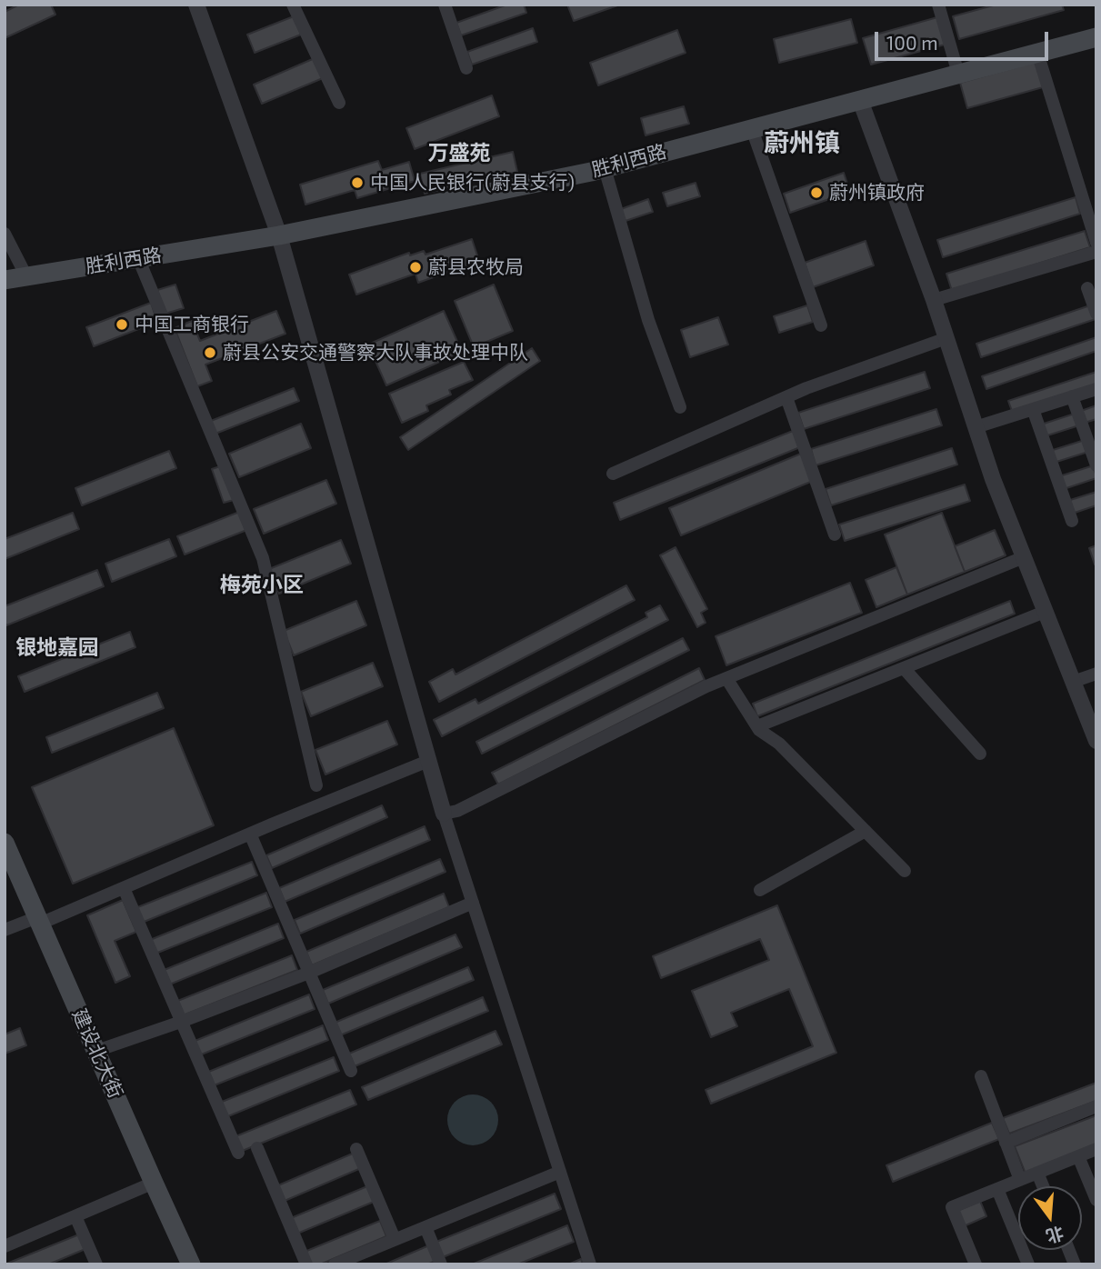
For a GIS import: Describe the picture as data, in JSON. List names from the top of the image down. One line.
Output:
{"streets":{"main road":["胜利西路","建设北大街"]},"districts":["蔚州镇","万盛苑","梅苑小区","银地嘉园"],"places":["中国人民银行(蔚县支行)","蔚州镇政府","蔚县农牧局","中国工商银行","蔚县公安交通警察大队事故处理中队"],"scale_bar":"100 m","north":"bottom"}
